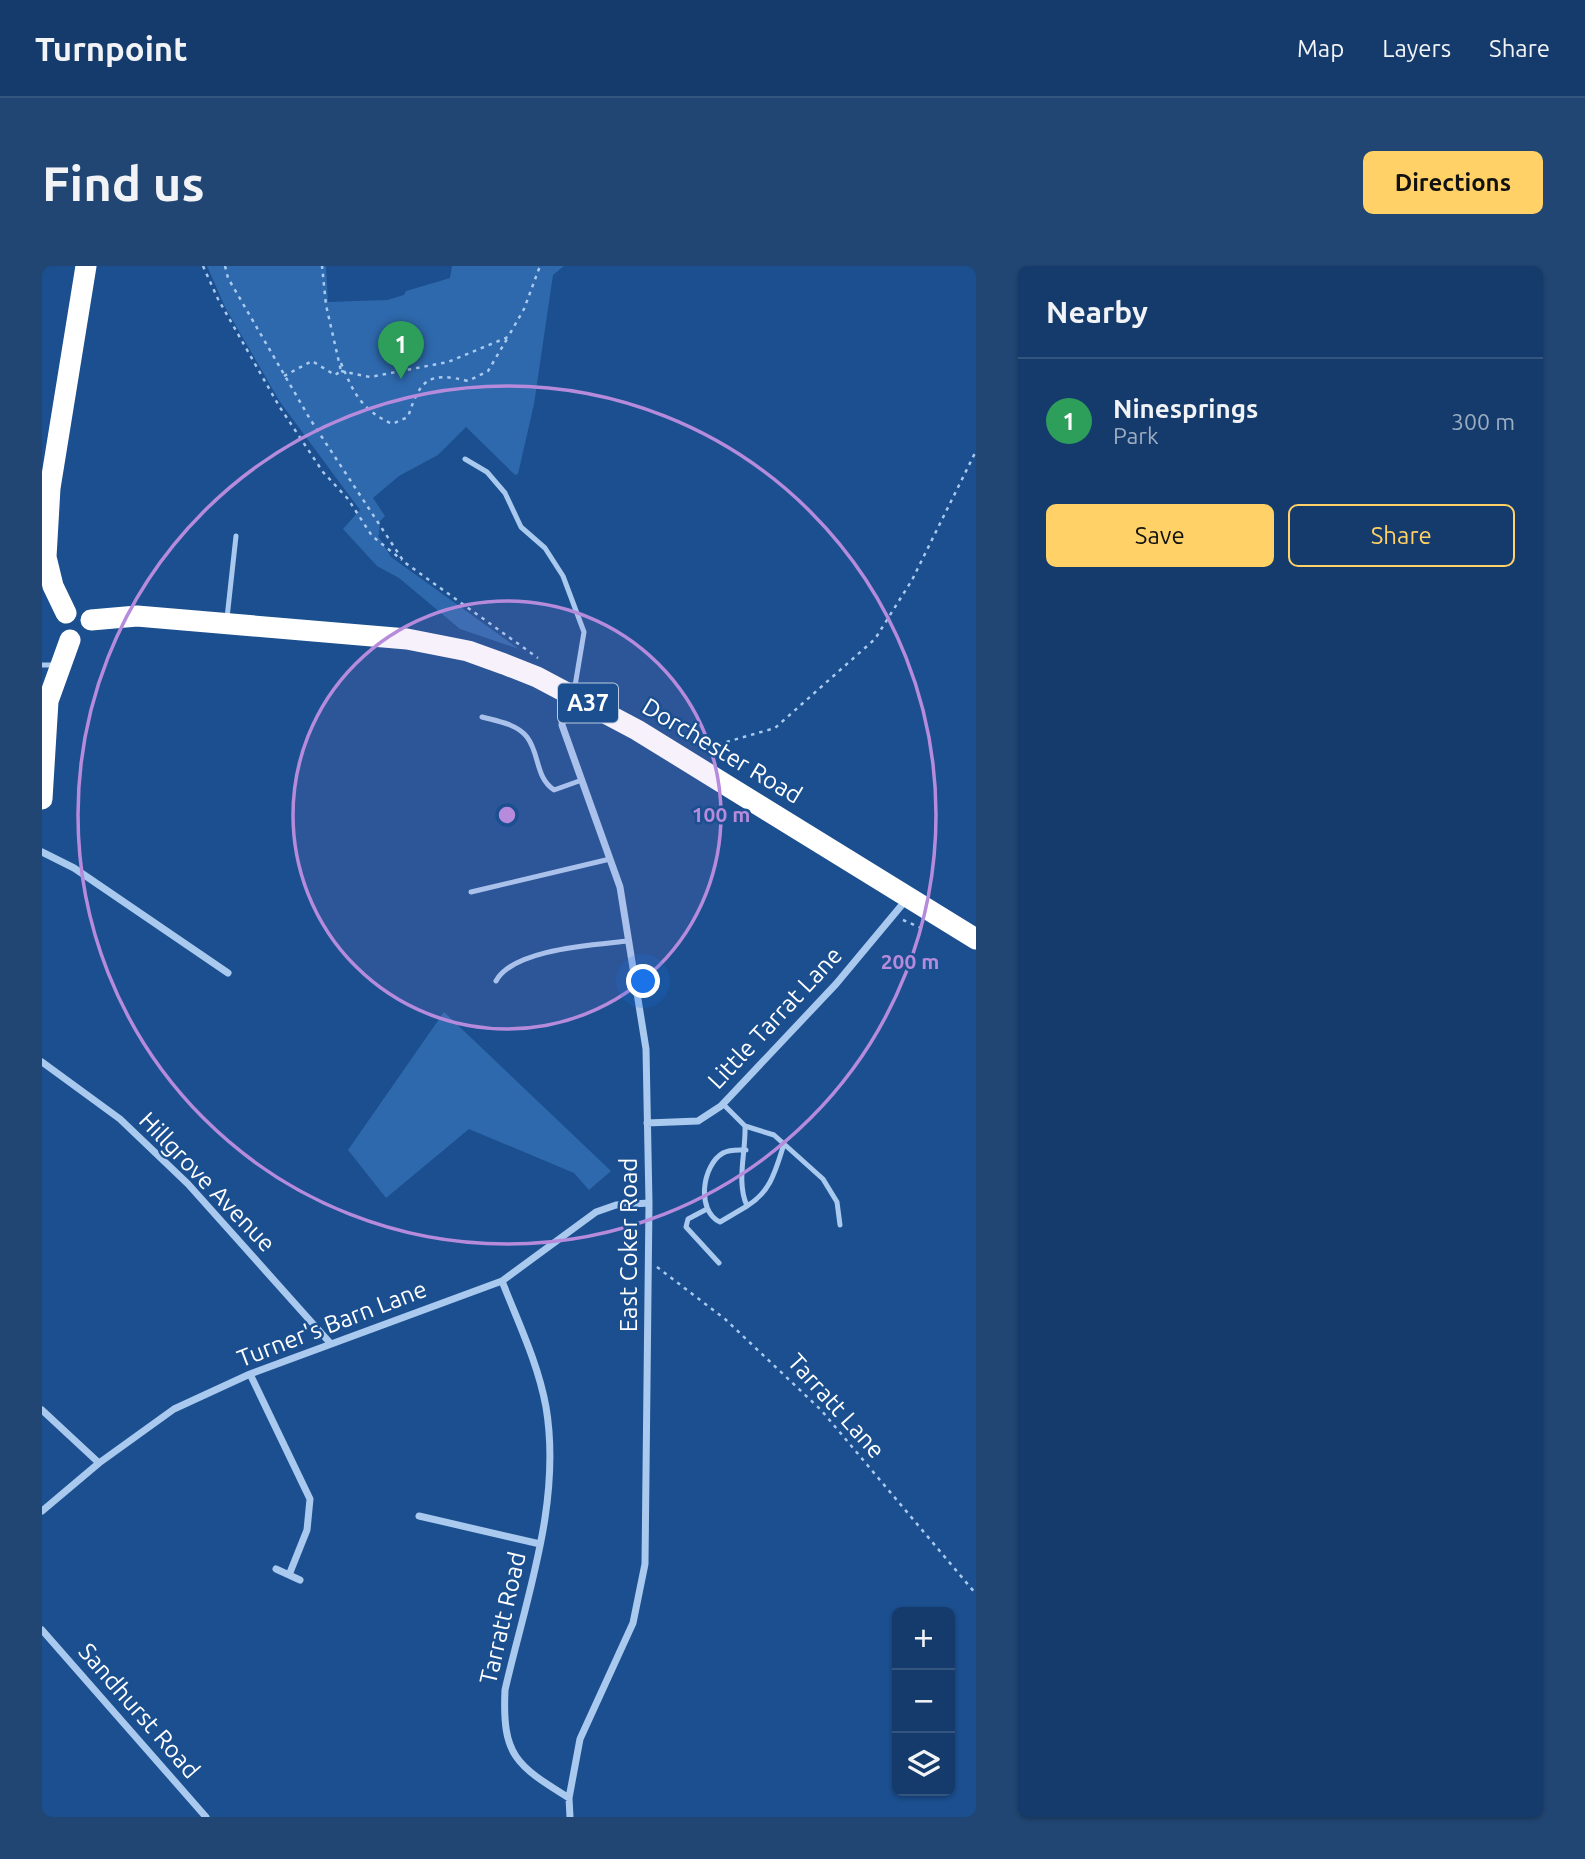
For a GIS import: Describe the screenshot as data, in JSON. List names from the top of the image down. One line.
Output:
{"streets":{"highway":["A37","Dorchester Road"],"street":["Little Tarrat Lane","Hillgrove Avenue","East Coker Road","Turner's Barn Lane","Tarratt Road","Sandhurst Road"],"path":["Tarratt Lane"]},"crossings":[["Dorchester Road","Little Tarrat Lane"],["Dorchester Road","East Coker Road"],["Little Tarrat Lane","East Coker Road"],["Hillgrove Avenue","Turner's Barn Lane"],["East Coker Road","Turner's Barn Lane"],["East Coker Road","Tarratt Lane"],["East Coker Road","Tarratt Road"],["Turner's Barn Lane","Tarratt Road"]],"page":{"header":"Turnpoint","nav":["Map","Layers","Share"],"buttons":["Directions",["Save","Share"]],"title":"Find us","heading":"Nearby","pins":"1","list":[{"mark":"1","name":"Ninesprings","note":"Park","value":"300 m"}],"map_buttons":["+","−"]},"rings":["100 m","200 m"]}
